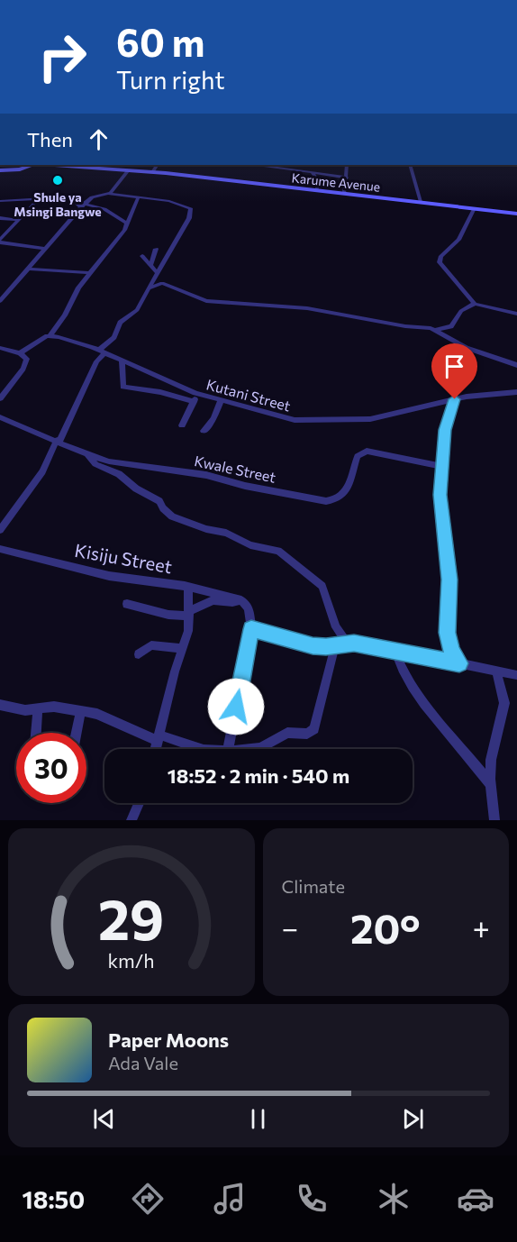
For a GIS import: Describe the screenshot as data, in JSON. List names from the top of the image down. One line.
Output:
{"streets":{"street":["Karume Avenue","Kutani Street","Kwale Street","Kisiju Street"]},"places":["Shule ya Msingi Bangwe"],"page":{"turn":["60 m","Turn right"],"then":"Then","limit":"30","trip":"18:52 · 2 min · 540 m","tile":"Climate","heat":["−","20°","+"],"song":["Paper Moons","Ada Vale"],"tabs":"18:50","gauge":["29","km/h"]}}
